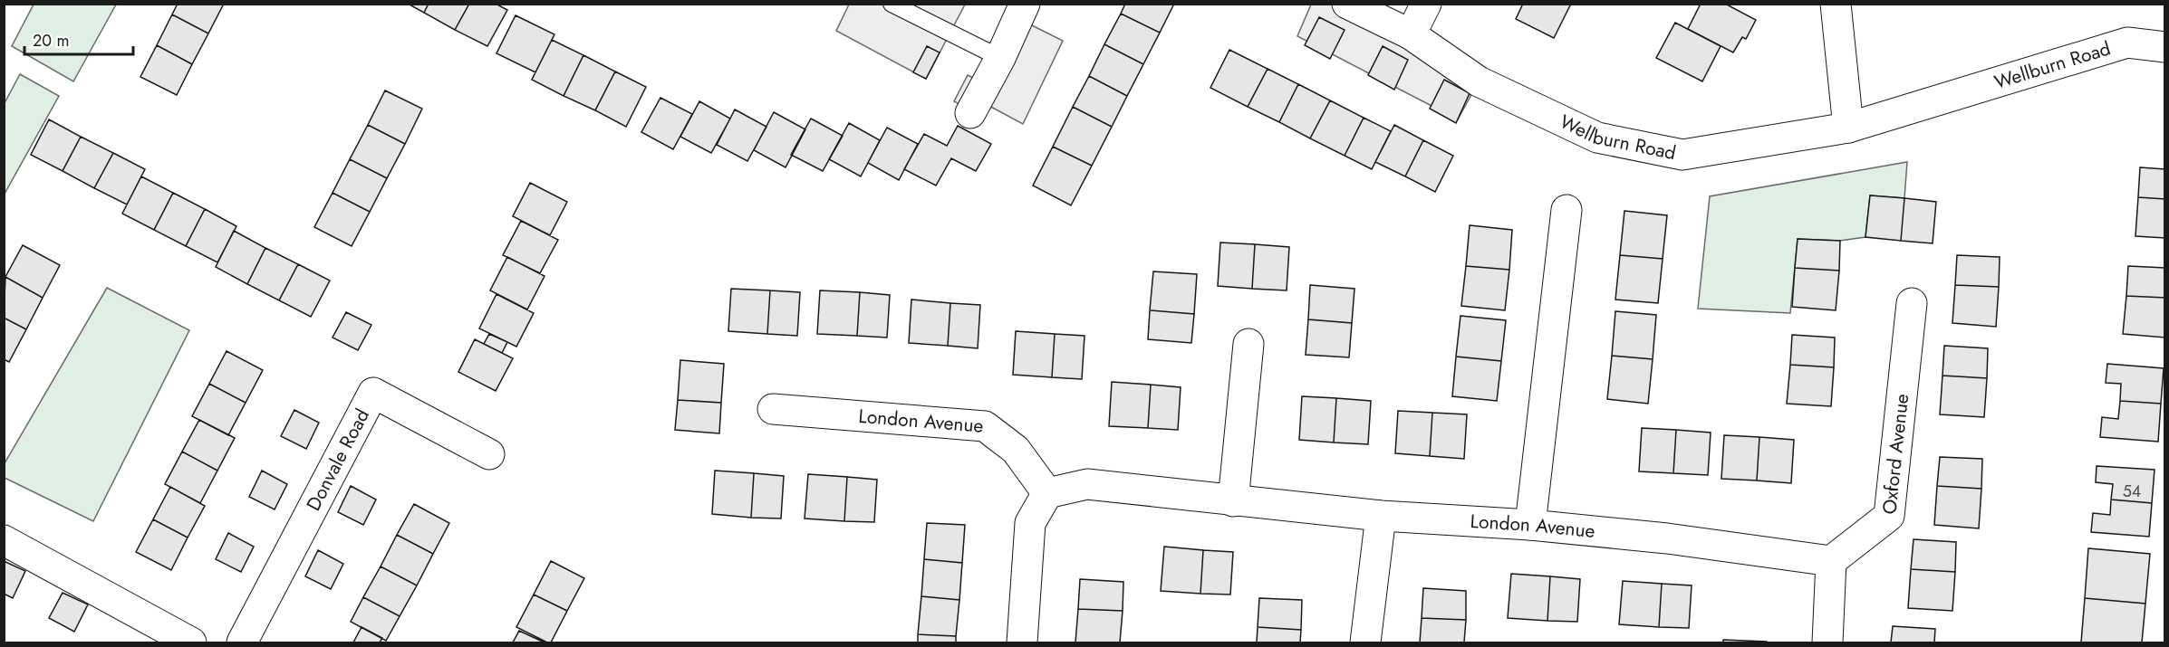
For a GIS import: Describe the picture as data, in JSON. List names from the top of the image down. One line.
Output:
{"streets":{"street":["Wellburn Road","London Avenue","Oxford Avenue","Donvale Road"]},"crossings":[["London Avenue","Oxford Avenue"]],"house_numbers":["54"],"scale_bar":"20 m"}
